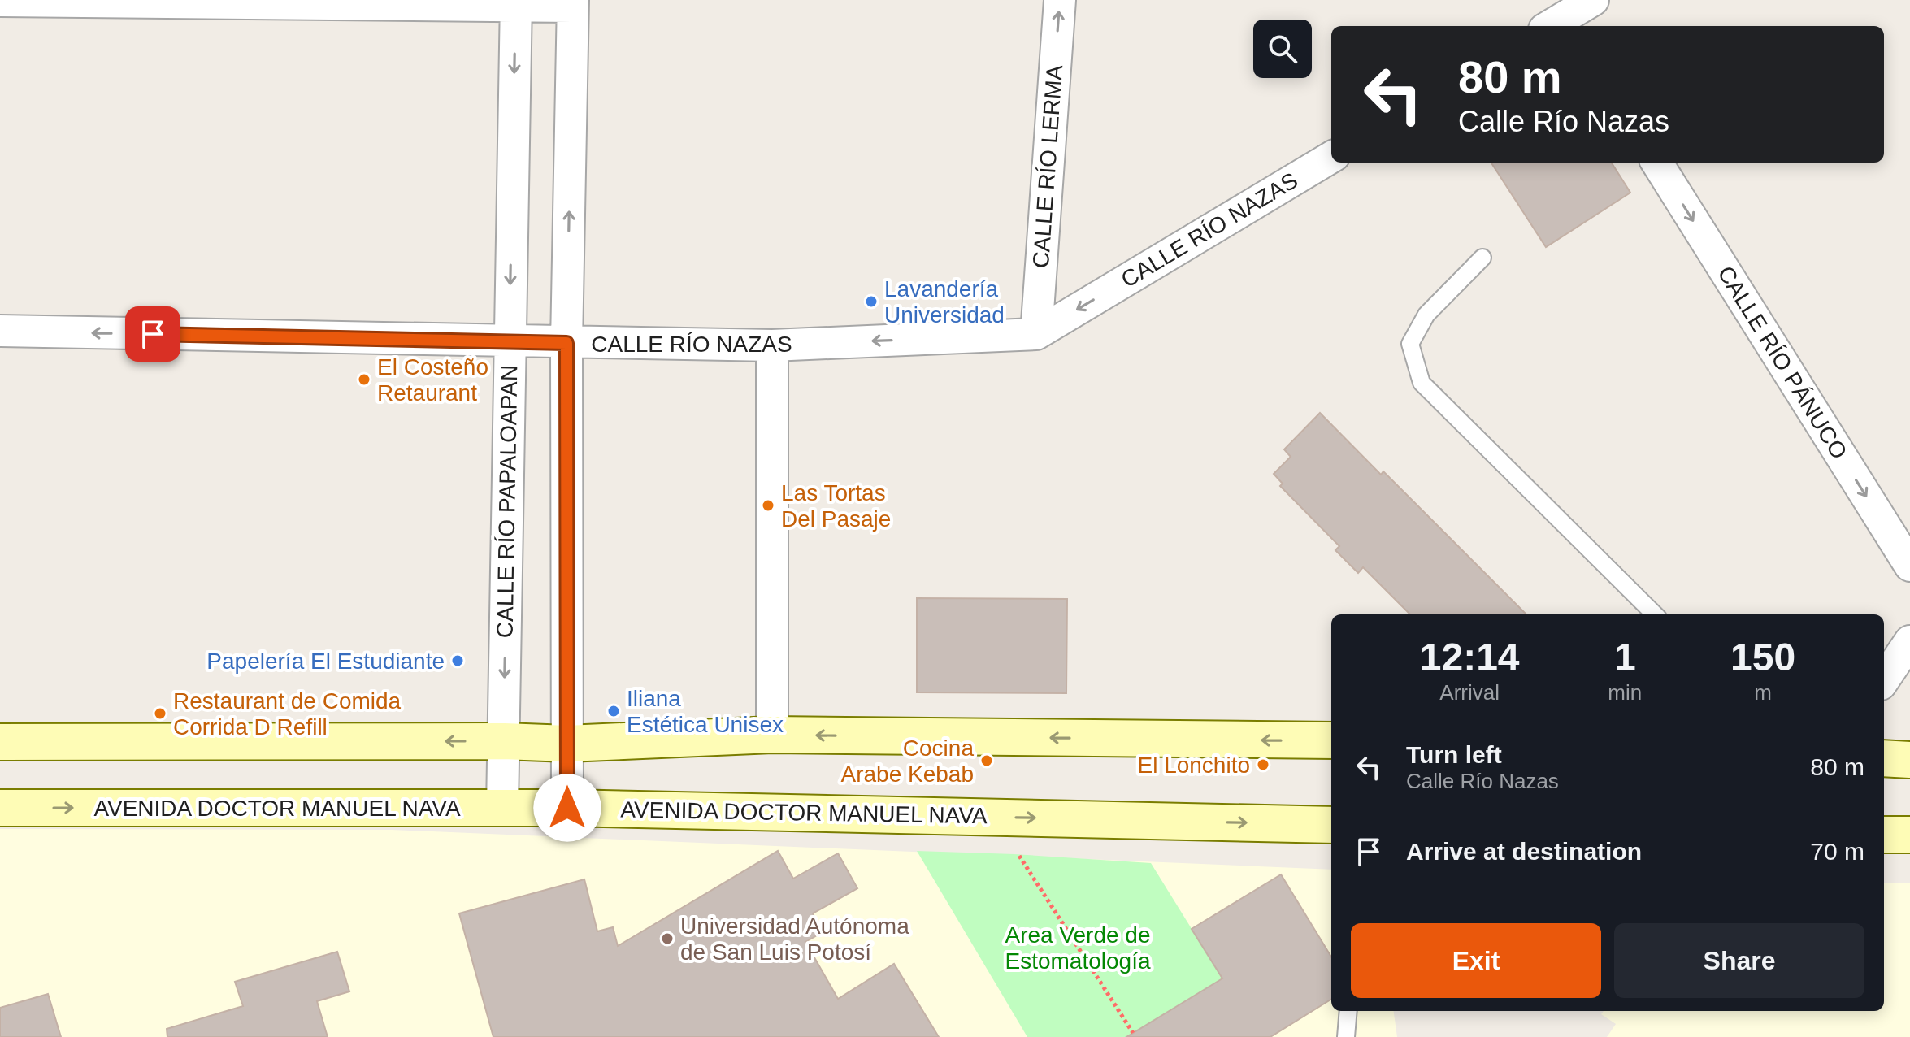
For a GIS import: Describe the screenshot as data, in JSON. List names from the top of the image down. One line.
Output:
{"streets":{"main road":["AVENIDA DOCTOR MANUEL NAVA"],"street":["CALLE RÍO LERMA","CALLE RÍO NAZAS","CALLE RÍO PÁNUCO","CALLE RÍO PAPALOAPAN"]},"crossings":[["CALLE RÍO LERMA","CALLE RÍO NAZAS"],["CALLE RÍO NAZAS","CALLE RÍO PAPALOAPAN"],["CALLE RÍO PAPALOAPAN","AVENIDA DOCTOR MANUEL NAVA"]],"one_way":["CALLE RÍO LERMA","CALLE RÍO NAZAS","CALLE RÍO PÁNUCO"],"parks":["Area Verde de Estomatología"],"places":["Lavandería Universidad","El Costeño Retaurant","Las Tortas Del Pasaje","Papelería El Estudiante","Iliana Estética Unisex","Restaurant de Comida Corrida D Refill","Cocina Arabe Kebab","El Lonchito","Universidad Autónoma de San Luis Potosí"],"page":{"turn":["80 m","Calle Río Nazas"],"eta":["12:14","Arrival","1","min","150","m"],"list":[{"name":"Turn left","note":"Calle Río Nazas","value":"80 m"},{"name":"Arrive at destination","value":"70 m"}],"buttons":["Exit","Share"]}}
